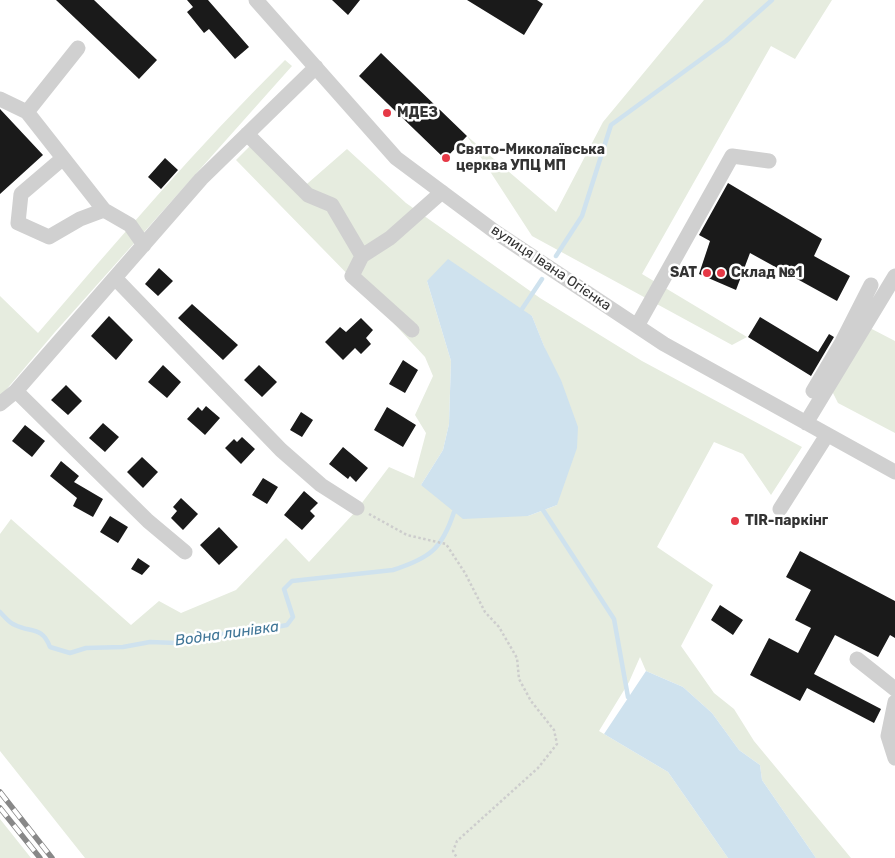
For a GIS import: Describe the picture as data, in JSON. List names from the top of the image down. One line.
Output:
{"streets":{"street":["вулиця Івана Огієнка"]},"water":["Водна линівка"],"places":["МДЕЗ","Свято-Миколаївська церква УПЦ МП","SAT","Склад №1","TIR-паркінг"]}
